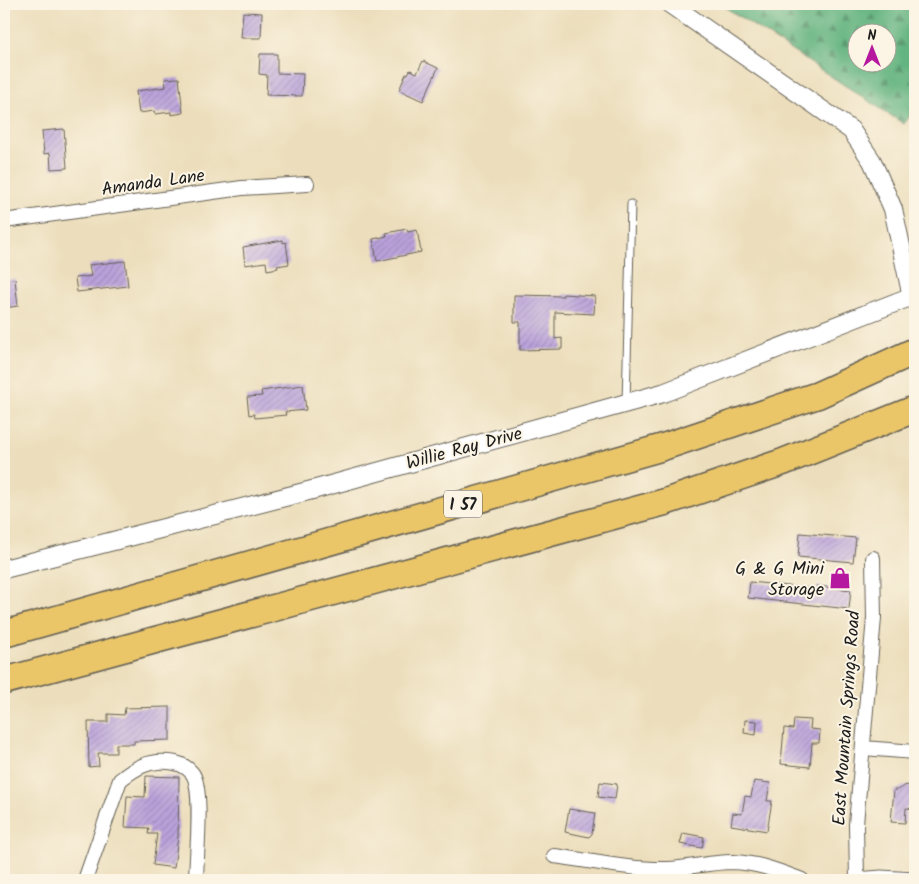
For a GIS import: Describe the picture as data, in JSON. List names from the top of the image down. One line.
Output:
{"streets":{"highway":["I 57"],"street":["Amanda Lane","Willie Ray Drive","East Mountain Springs Road"]},"places":{"shop":["G & G Mini Storage"]},"north":"top"}
